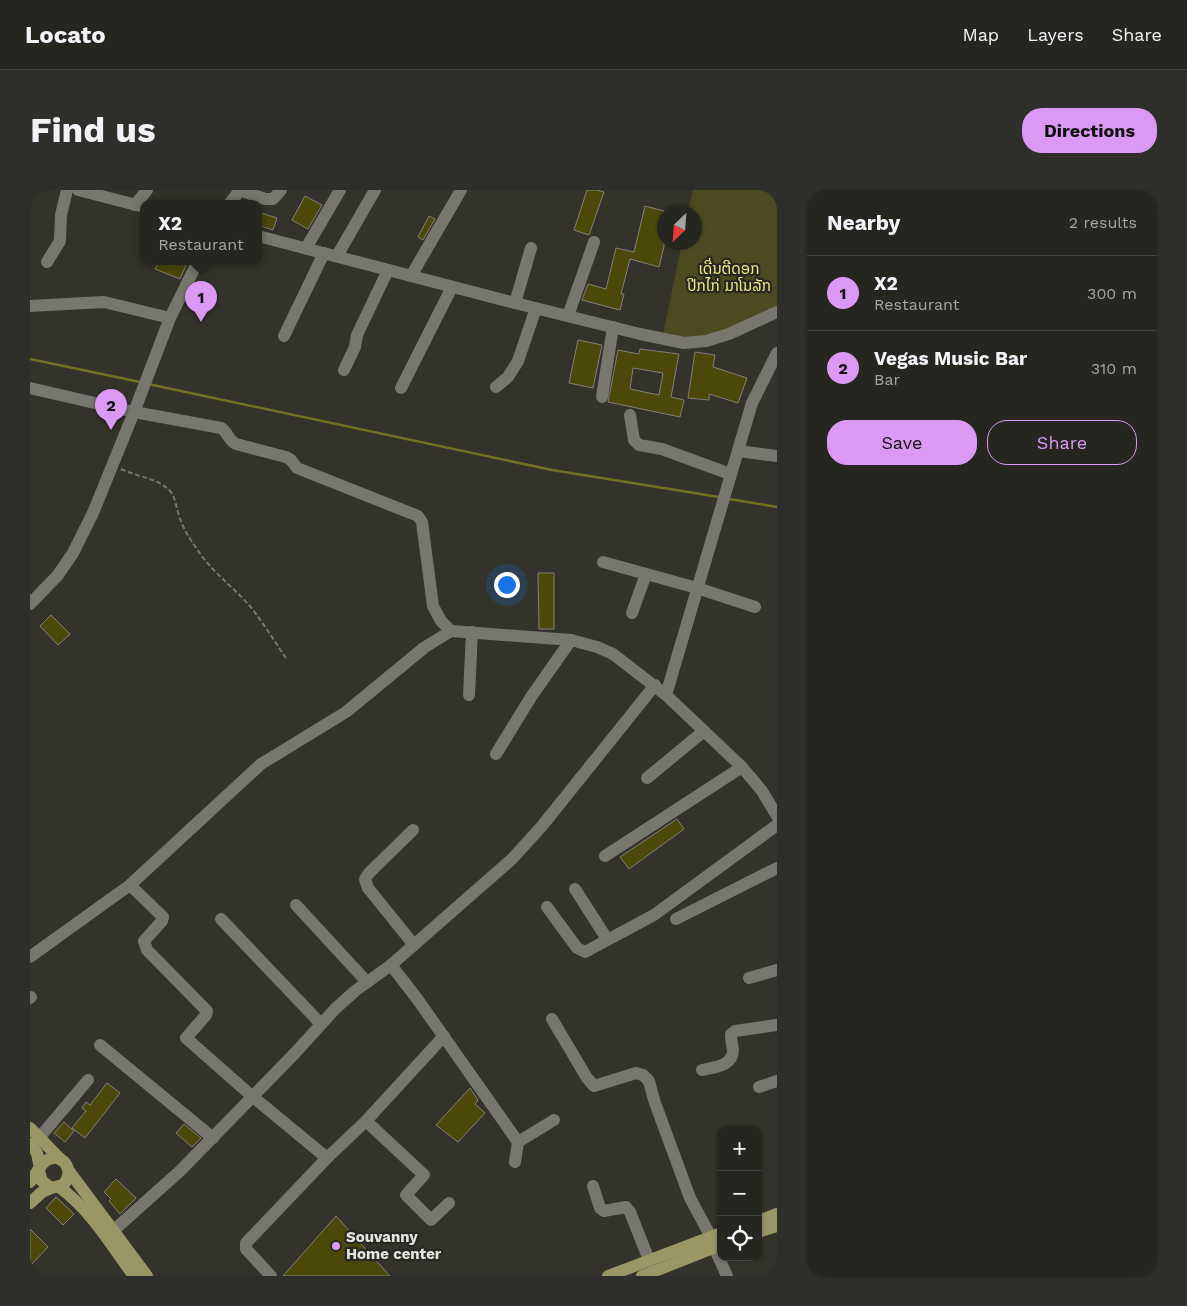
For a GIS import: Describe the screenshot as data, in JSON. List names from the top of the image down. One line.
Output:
{"parks":["ເດີ່ນຕີດອກ ປີກໄກ່ ມາໂນລັກ"],"places":["Souvanny Home center"],"north":"bottom left","page":{"header":"Locato","nav":["Map","Layers","Share"],"buttons":["Directions",["Save","Share"]],"title":"Find us","heading":["Nearby","2 results"],"popup":["X2","Restaurant"],"list":[{"mark":"1","name":"X2","note":"Restaurant","value":"300 m"},{"mark":"2","name":"Vegas Music Bar","note":"Bar","value":"310 m"}],"pins":["1","2"],"map_buttons":["+","−"]}}
